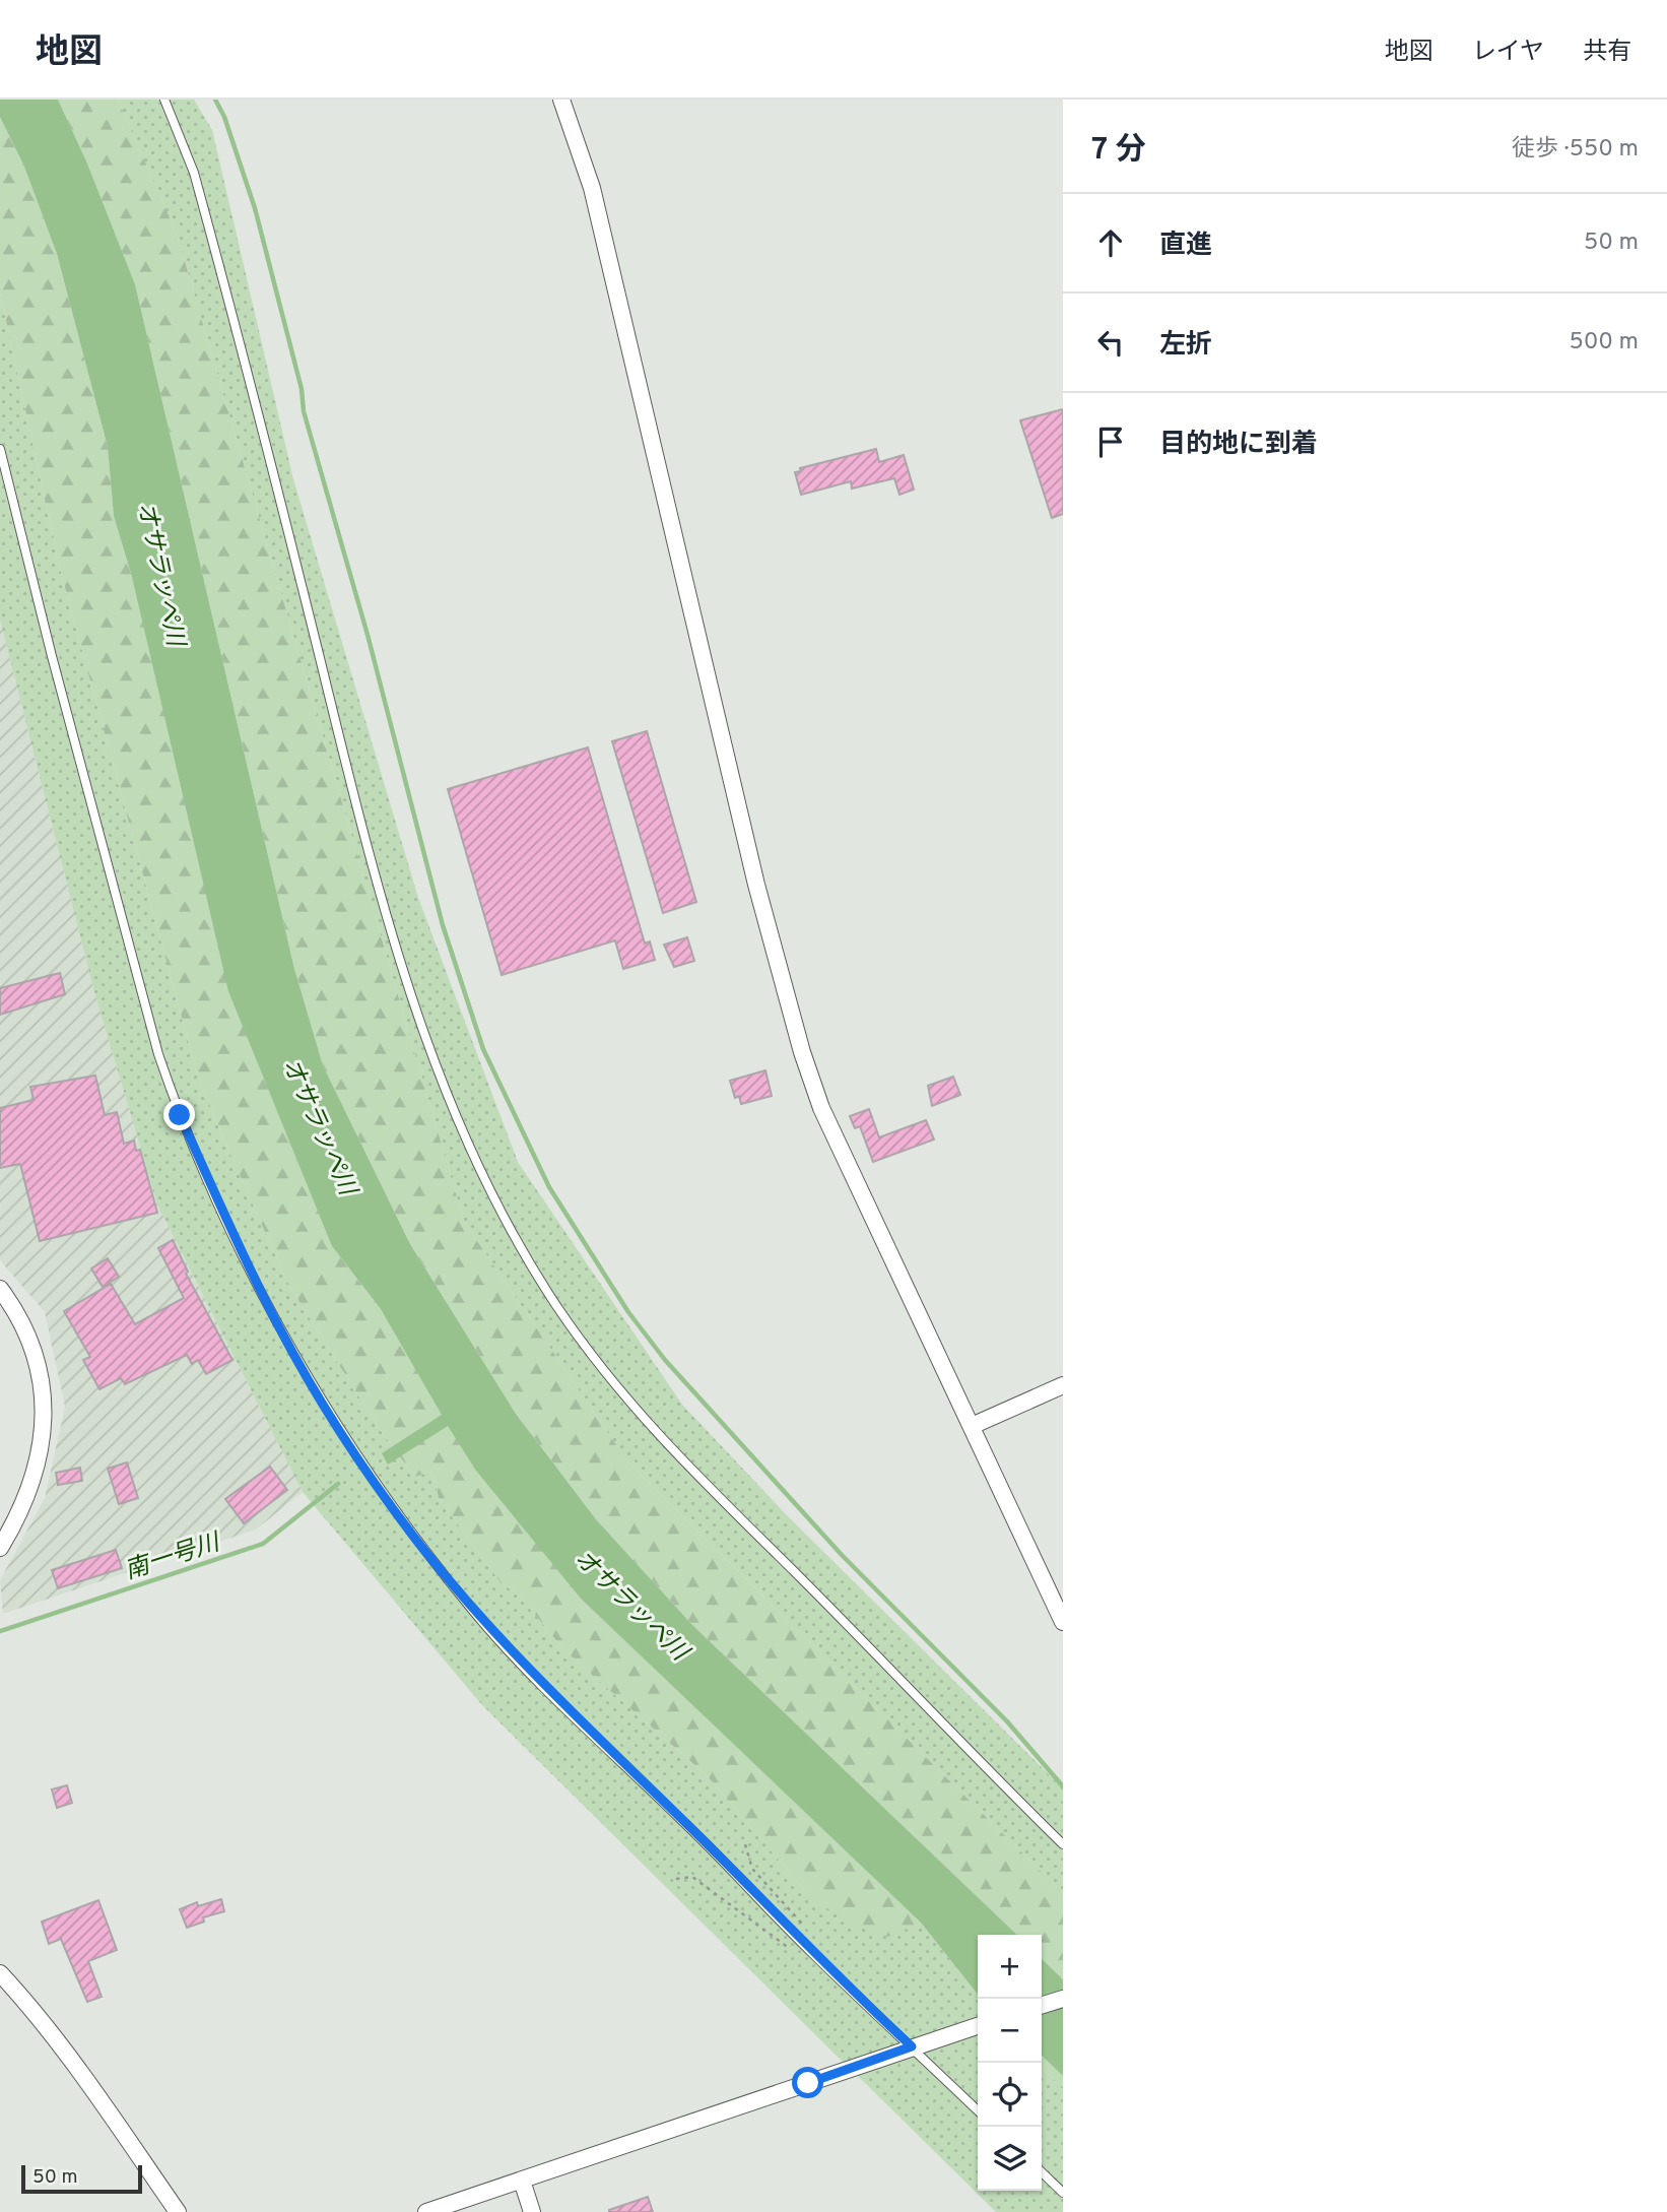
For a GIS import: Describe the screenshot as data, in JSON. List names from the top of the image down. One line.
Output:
{"water":["オサラッペ川","南一号川"],"scale_bar":"50 m","page":{"header":"地図","nav":["地図","レイヤ","共有"],"heading":["7 分","徒歩 · 550 m"],"list":[["直進","50 m"],["左折","500 m"],"目的地に到着"],"map_buttons":["+","−"],"scale":"50 m"}}
